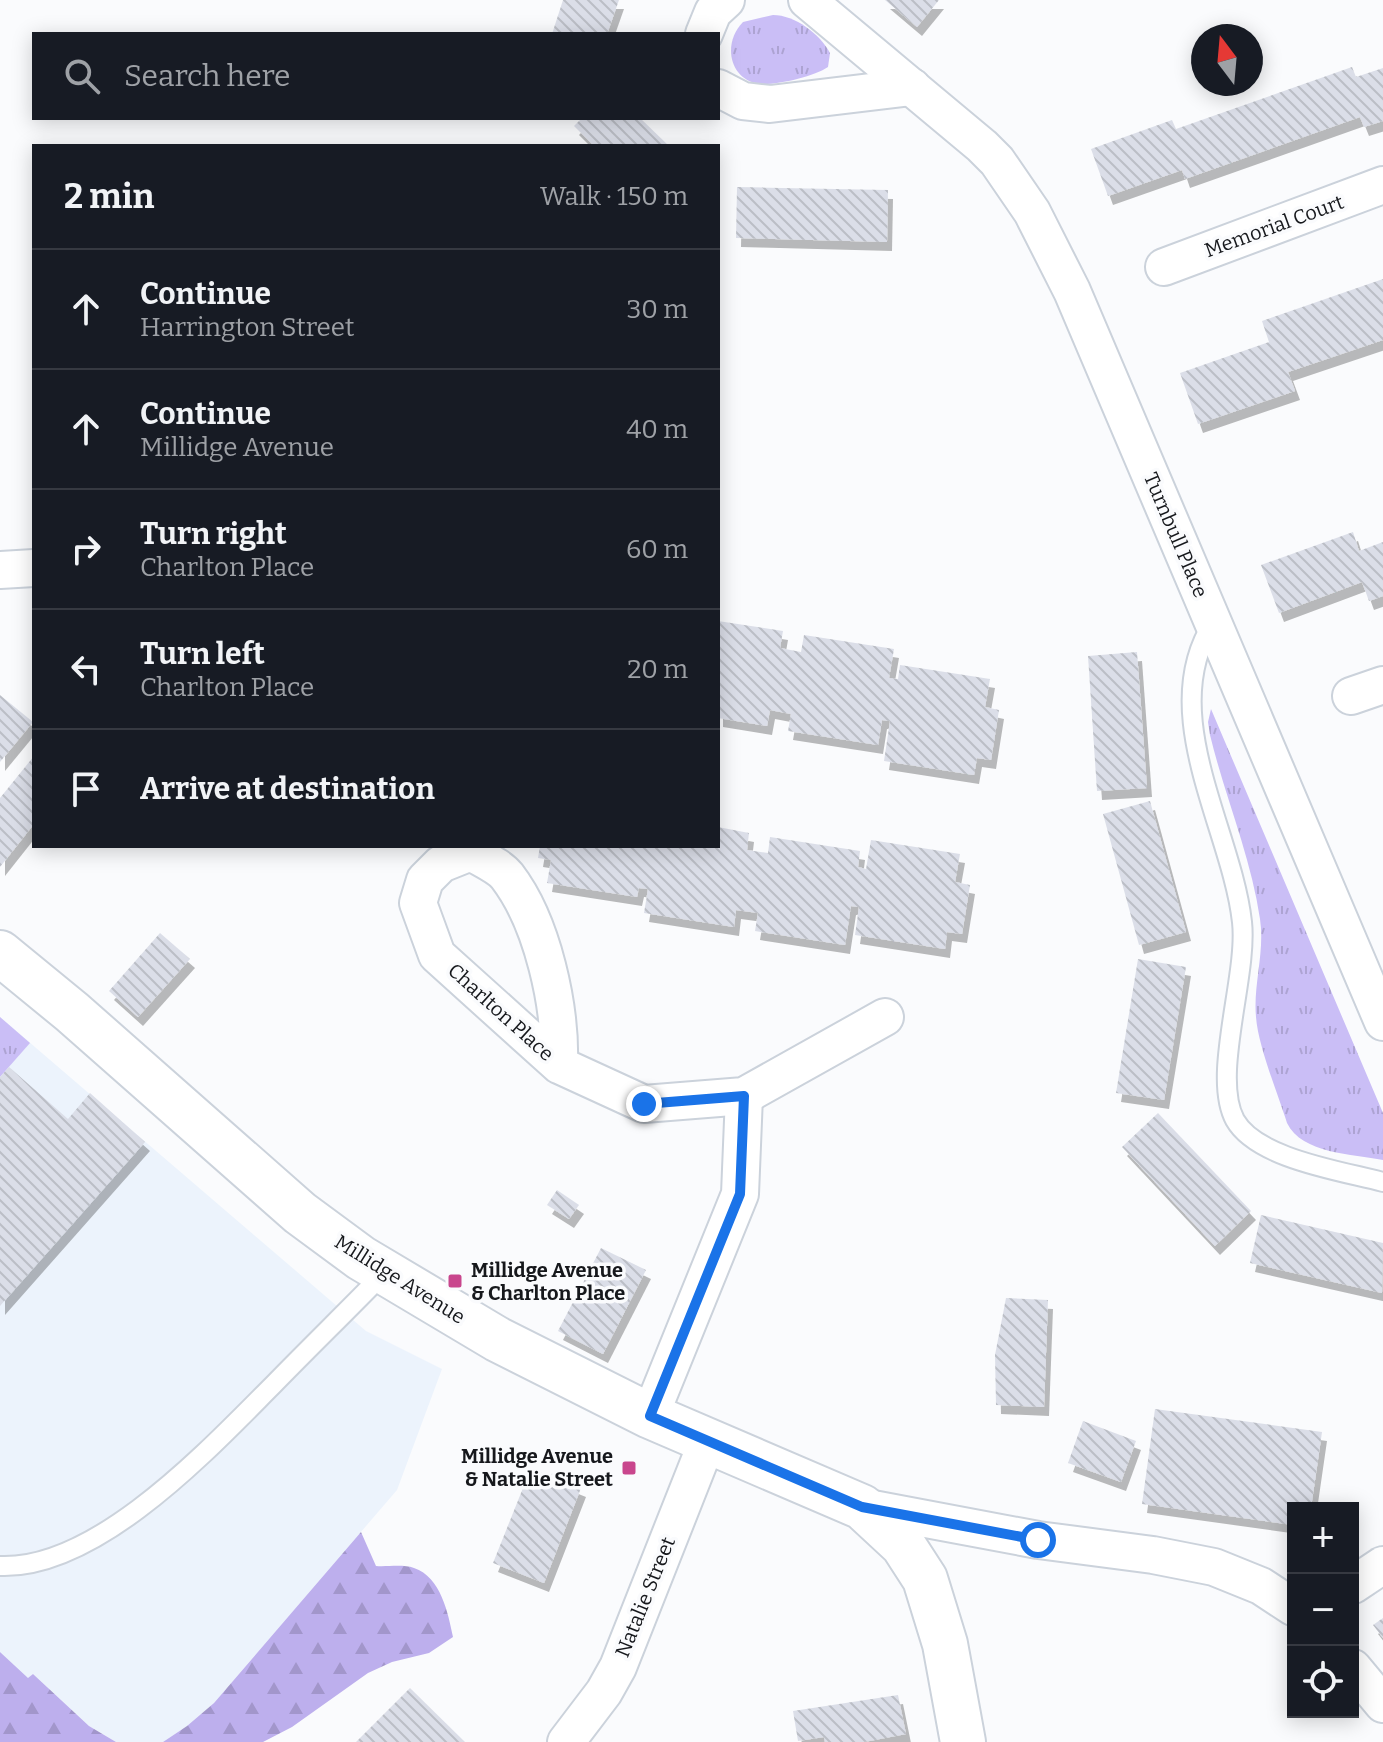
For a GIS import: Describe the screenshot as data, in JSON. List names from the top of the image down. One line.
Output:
{"streets":{"street":["Memorial Court","Turnbull Place","Charlton Place","Millidge Avenue","Natalie Street"]},"crossings":[["Millidge Avenue","Natalie Street"]],"places":{"transit":["Millidge Avenue & Charlton Place","Millidge Avenue & Natalie Street"]},"north":"top","page":{"search":"Search here","heading":["2 min","Walk · 150 m"],"list":[["Continue","Harrington Street","30 m"],["Continue","Millidge Avenue","40 m"],["Turn right","Charlton Place","60 m"],["Turn left","Charlton Place","20 m"],"Arrive at destination"],"map_buttons":["+","−"]}}
